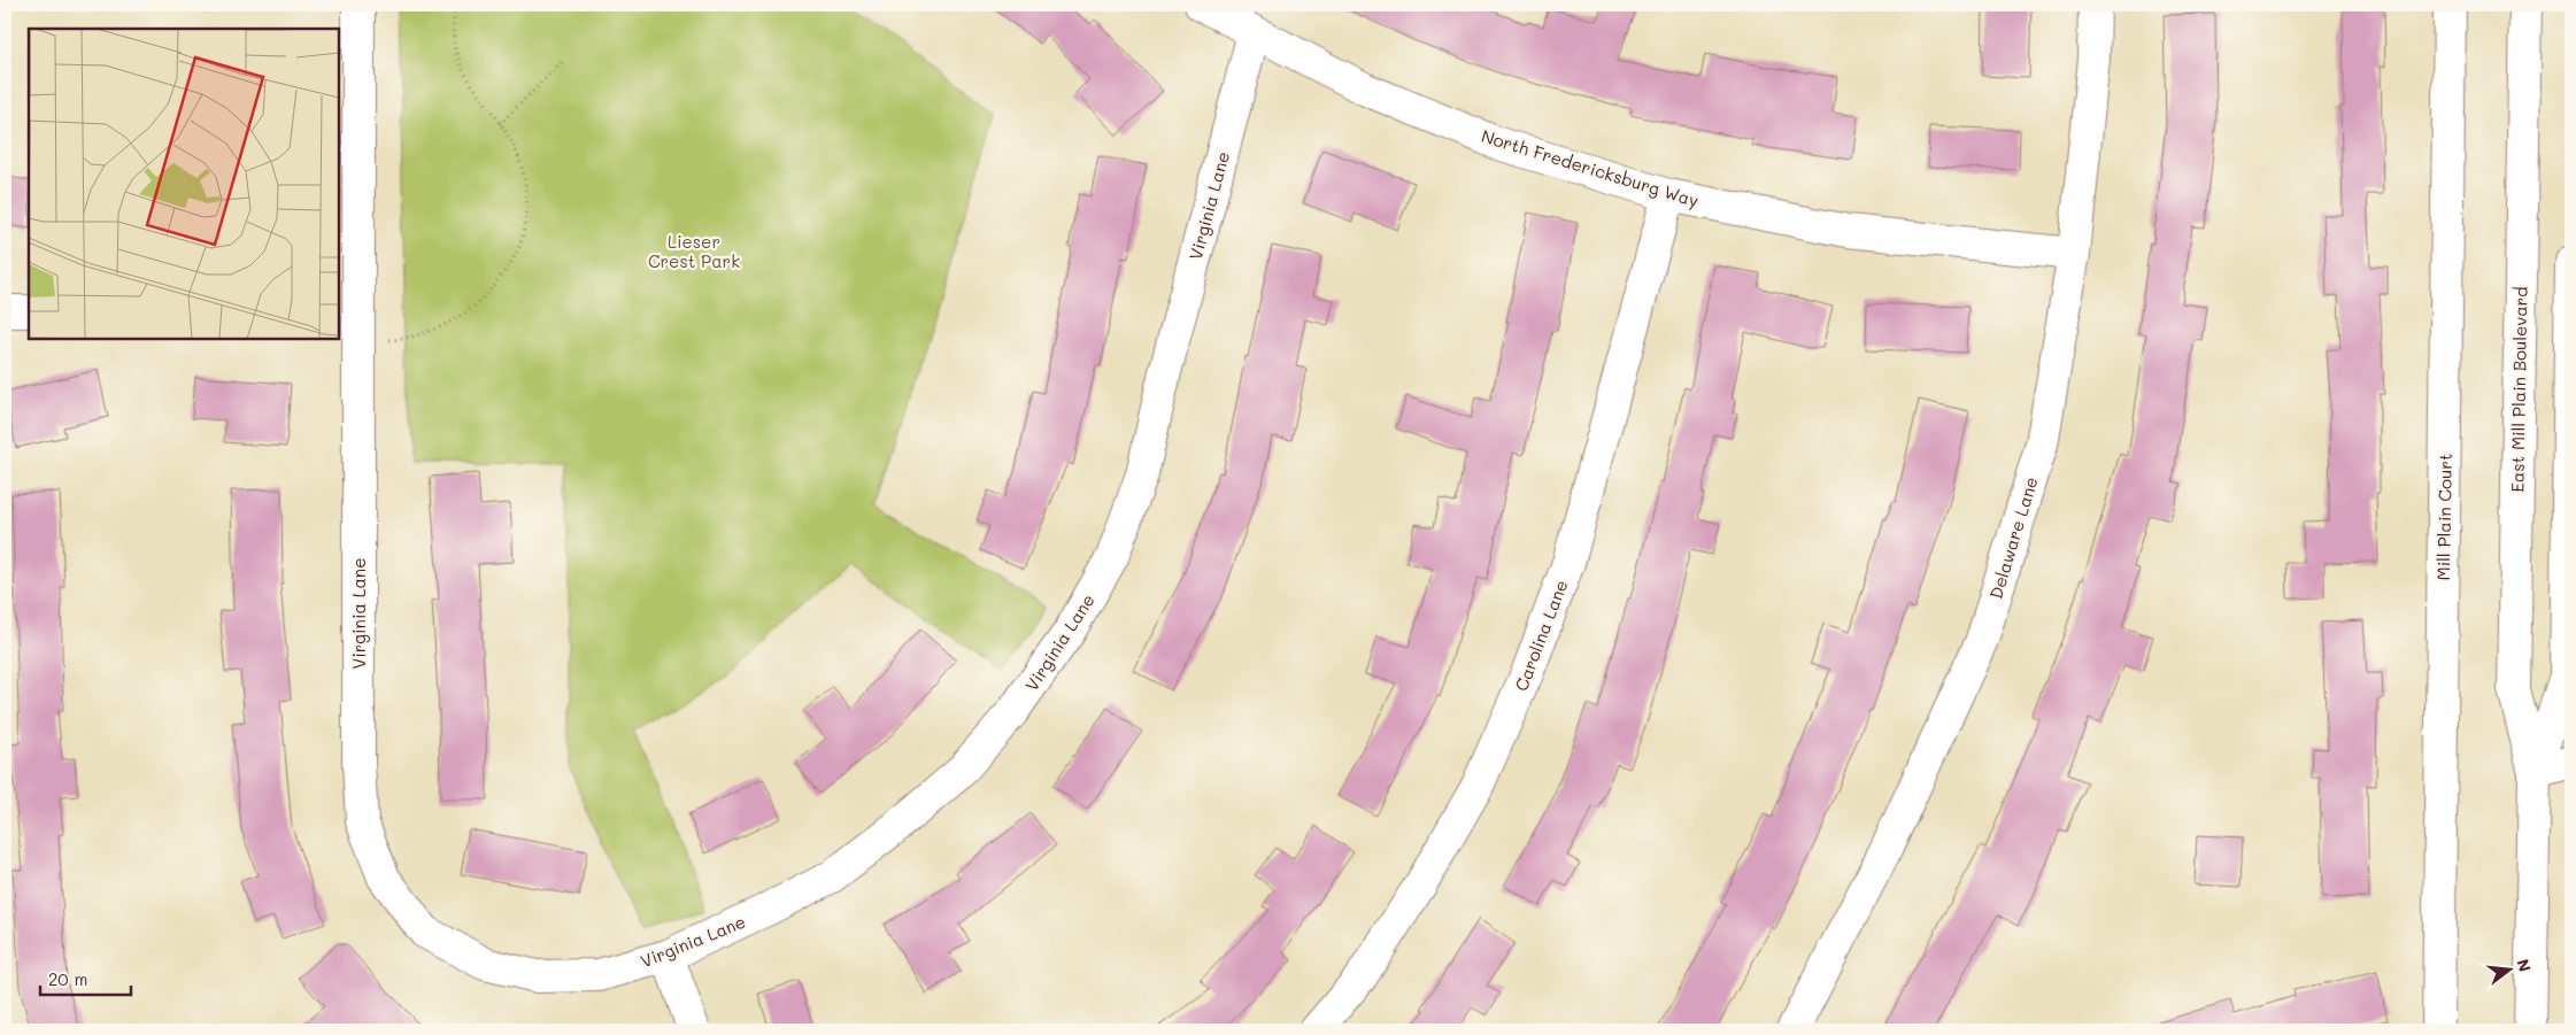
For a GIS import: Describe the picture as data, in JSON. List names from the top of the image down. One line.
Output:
{"streets":{"street":["North Fredericksburg Way","Virginia Lane","East Mill Plain Boulevard","Mill Plain Court","Delaware Lane","Carolina Lane"]},"crossings":[["North Fredericksburg Way","Virginia Lane"],["North Fredericksburg Way","Delaware Lane"],["North Fredericksburg Way","Carolina Lane"]],"parks":["Lieser Crest Park"],"scale_bar":"20 m","north":"right"}
